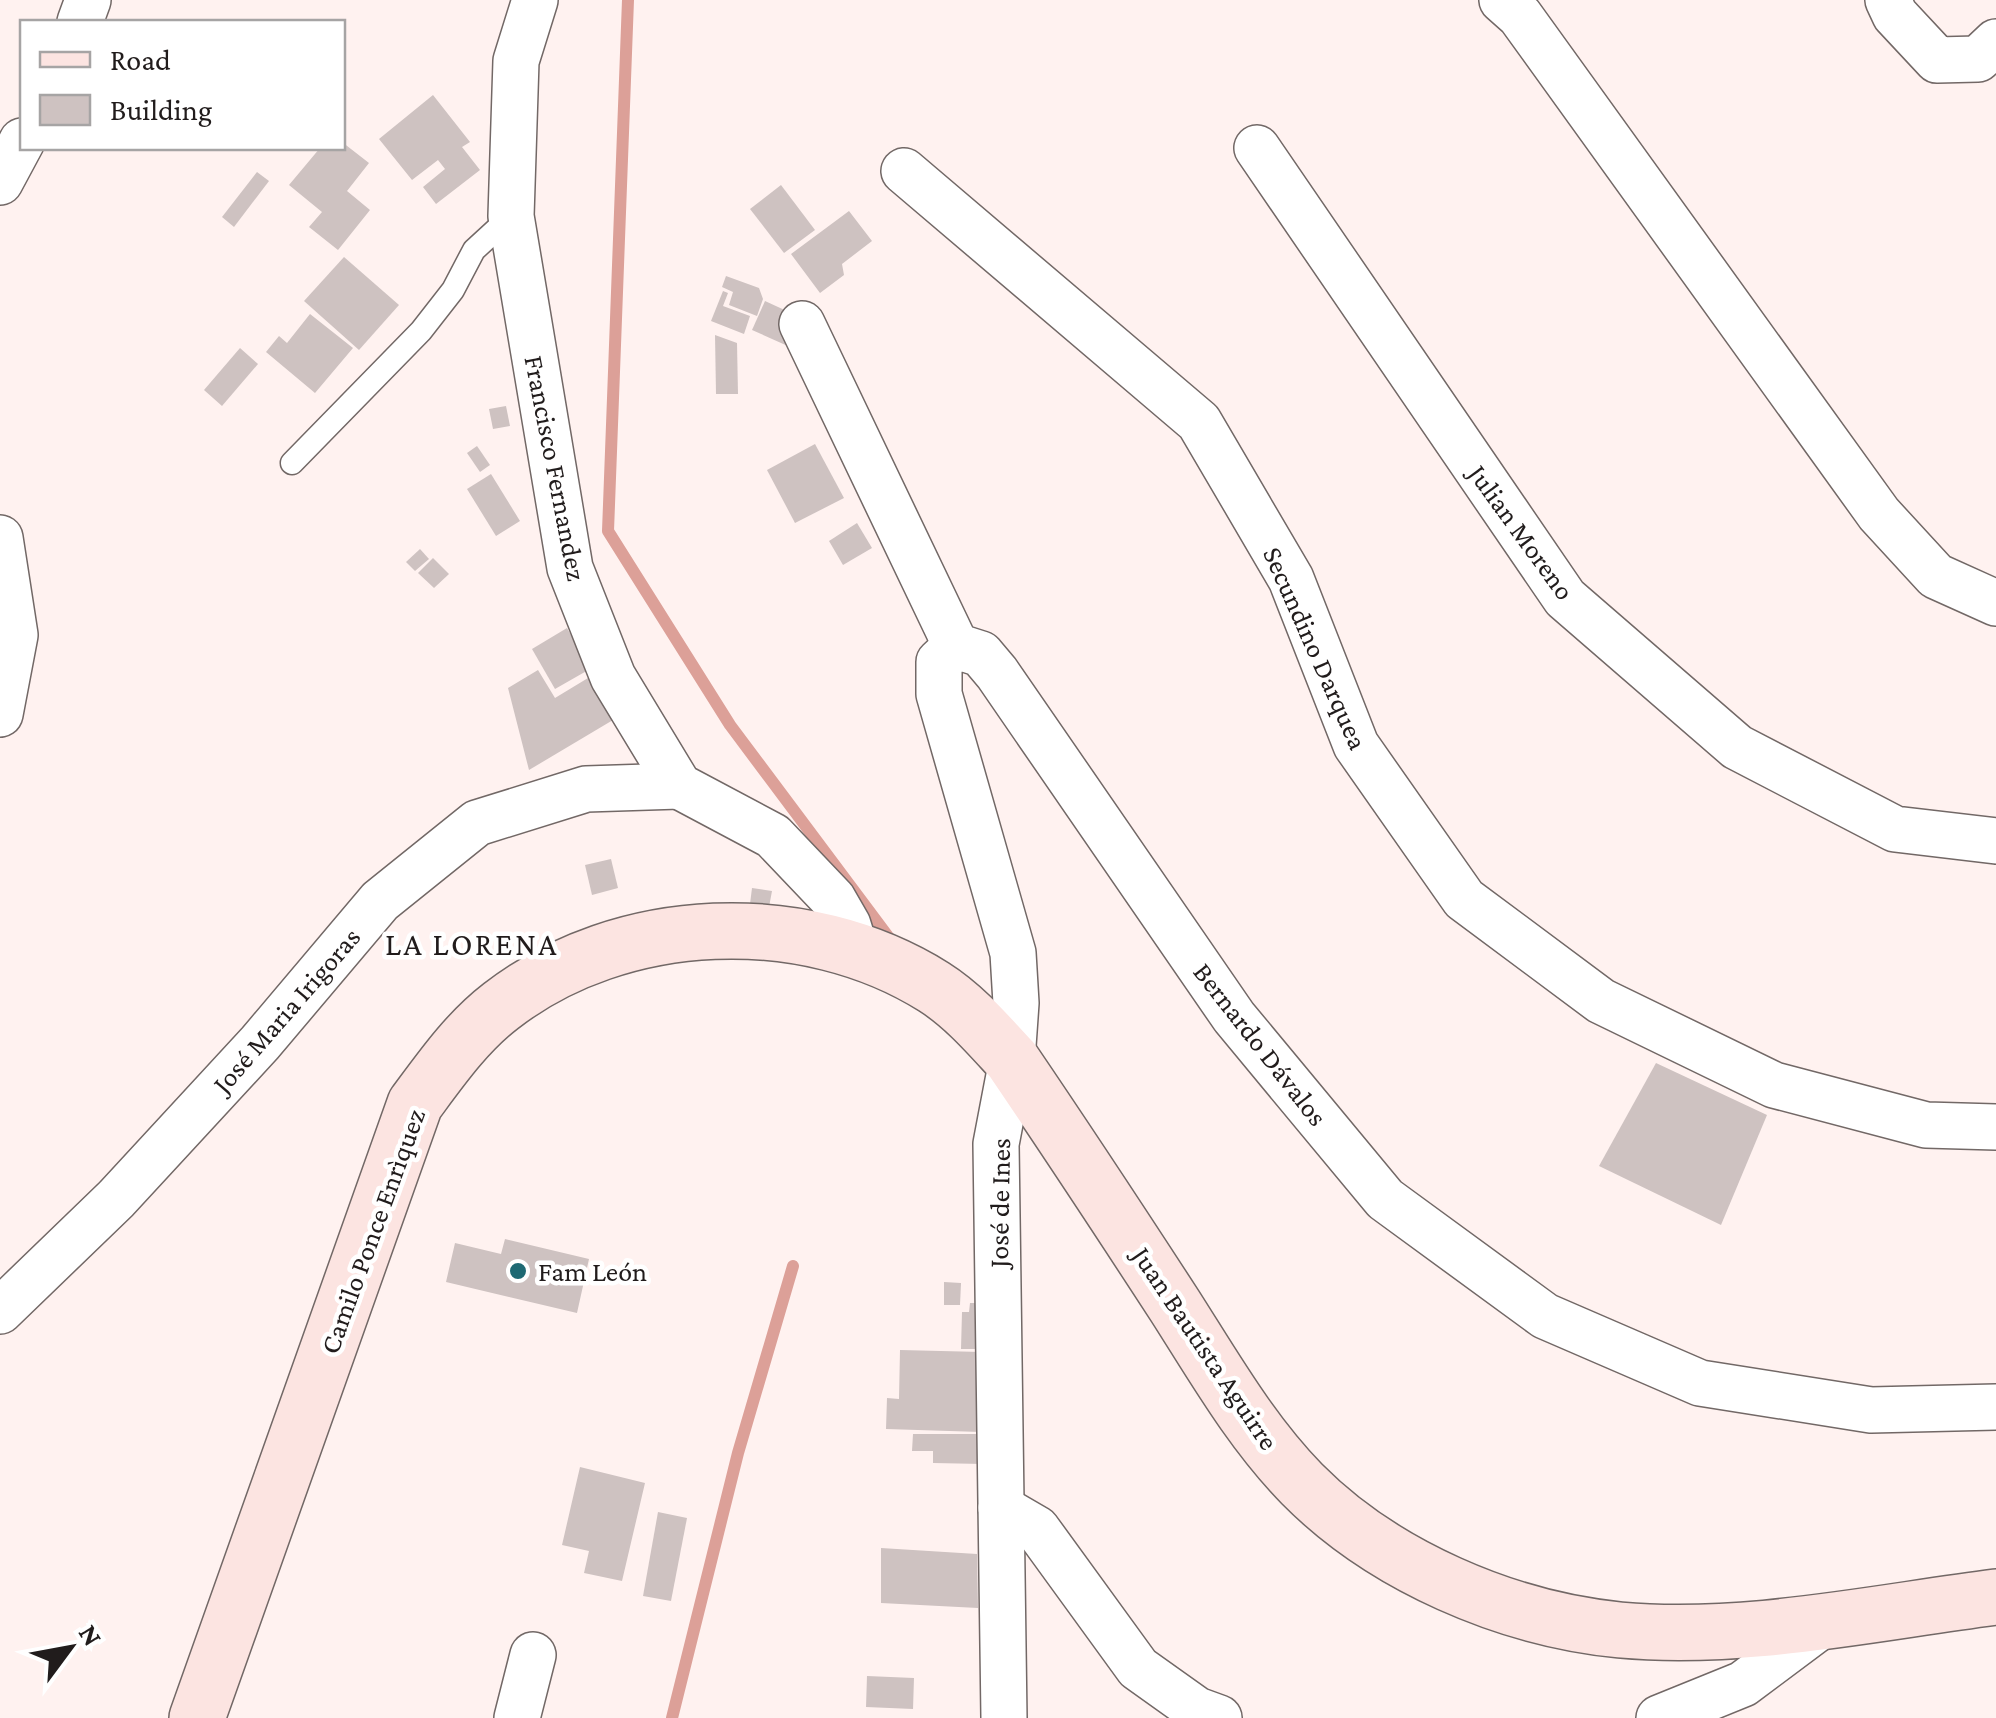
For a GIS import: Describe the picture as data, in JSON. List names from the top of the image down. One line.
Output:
{"streets":{"main road":["Camilo Ponce Enrìquez","Juan Bautista Aguirre"],"street":["Francisco Fernandez","Julian Moreno","Secundino Darquea","José Maria Irigoras","Bernardo Dávalos","José de Ines"]},"crossings":[["Francisco Fernandez","José Maria Irigoras"],["Bernardo Dávalos","José de Ines"],["José de Ines","Juan Bautista Aguirre"],["Camilo Ponce Enrìquez","Juan Bautista Aguirre"]],"districts":["LA LORENA"],"places":["Fam León"],"legend":["Road","Building"],"north":"top right"}
